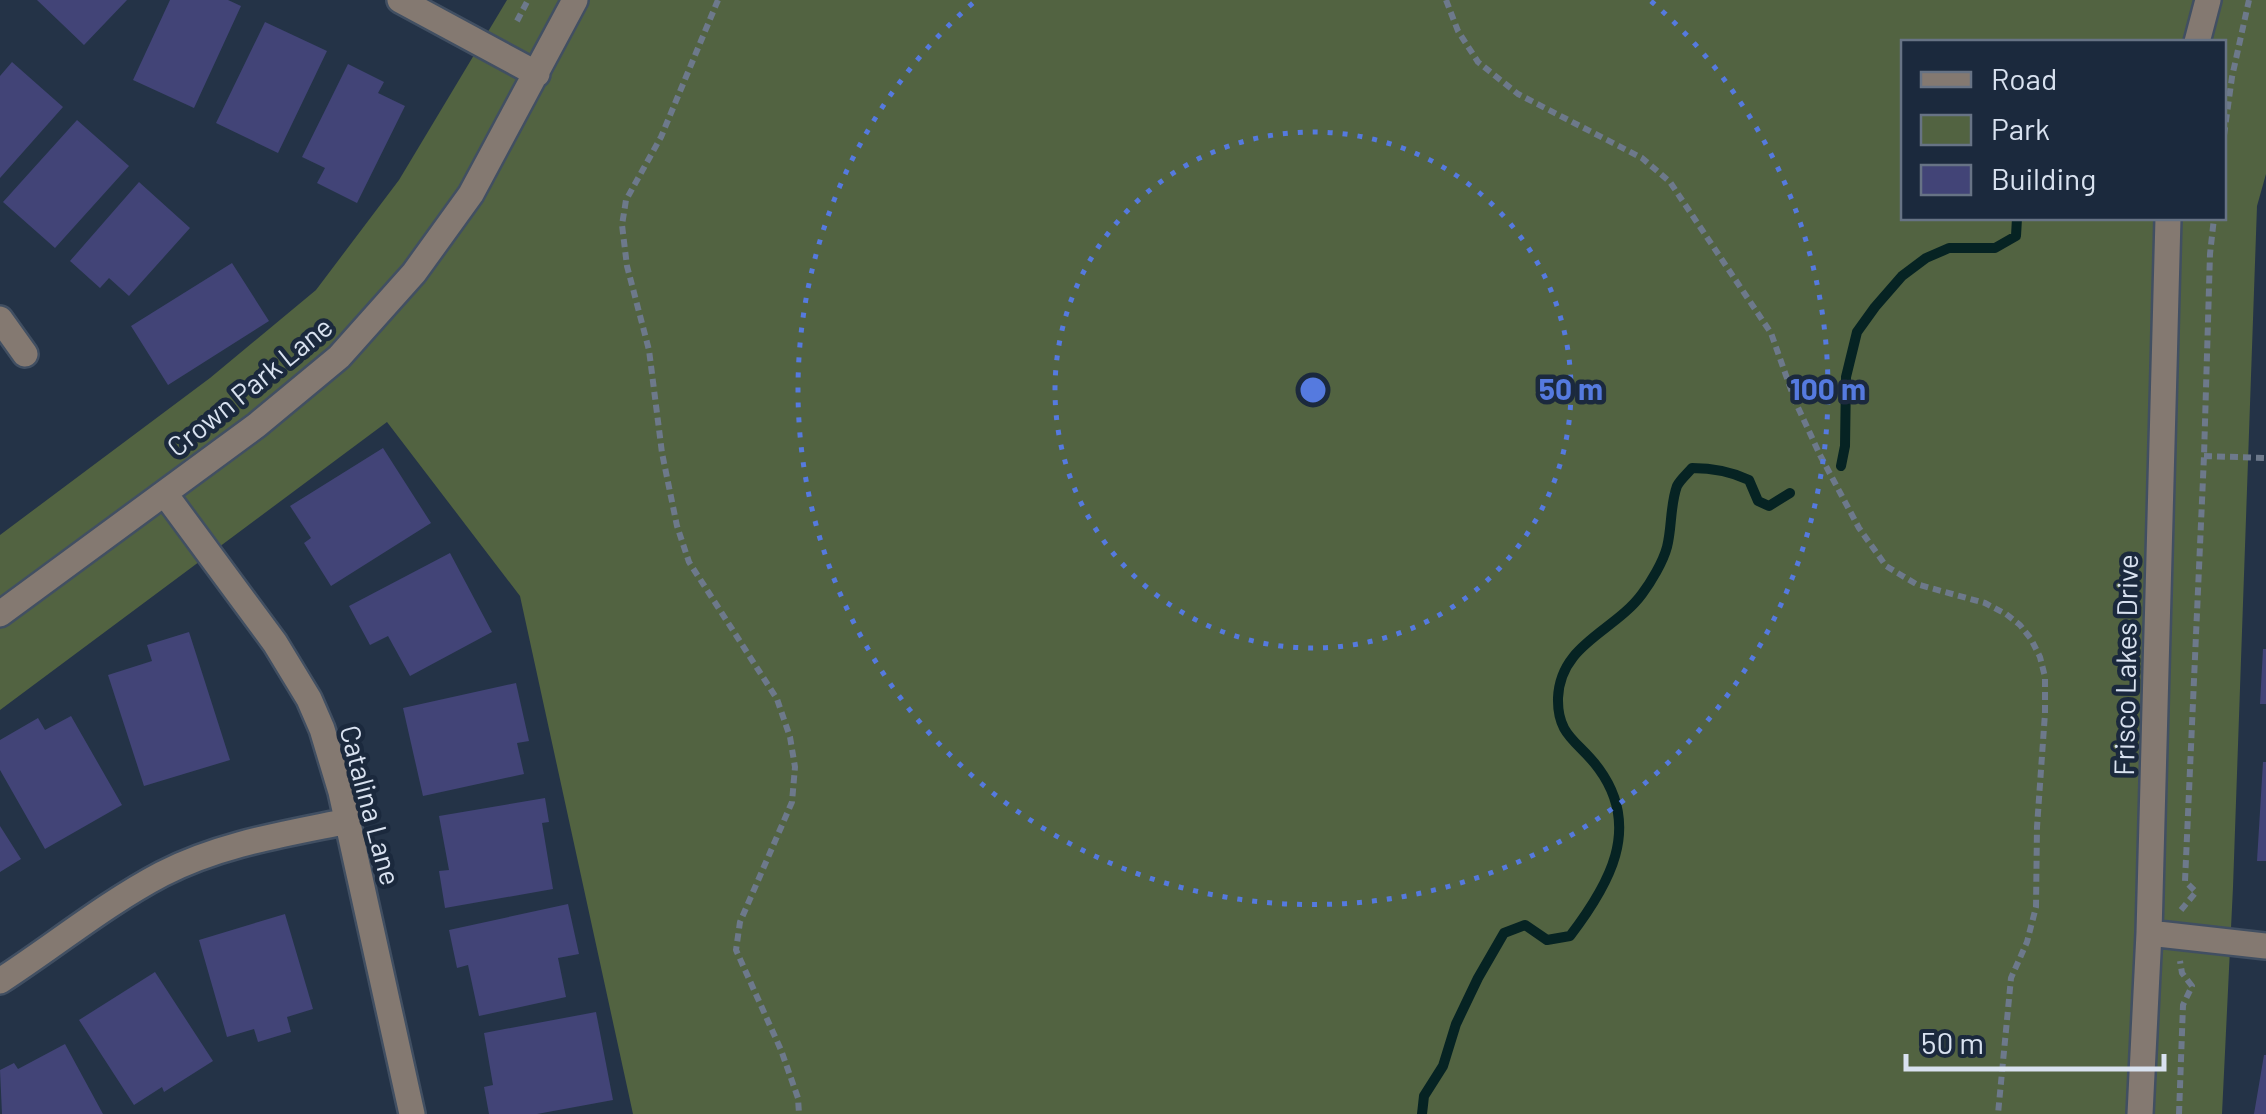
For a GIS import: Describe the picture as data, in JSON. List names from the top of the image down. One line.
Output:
{"streets":{"street":["Crown Park Lane","Frisco Lakes Drive","Catalina Lane"]},"crossings":[["Crown Park Lane","Catalina Lane"]],"legend":["Road","Park","Building"],"scale_bar":"50 m","rings":["50 m","100 m"]}
